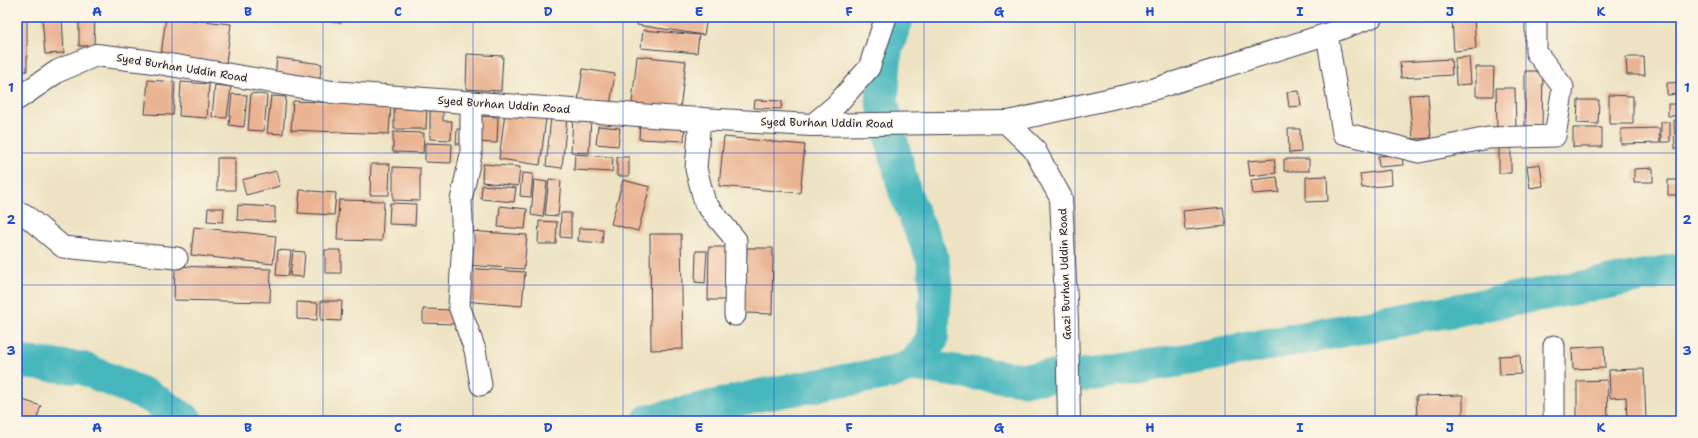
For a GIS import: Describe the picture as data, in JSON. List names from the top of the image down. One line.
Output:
{"streets":{"street":["Syed Burhan Uddin Road","Gazi Burhan Uddin Road"]},"crossings":[["Syed Burhan Uddin Road","Gazi Burhan Uddin Road"]],"grid":{"columns":["A","B","C","D","E","F","G","H","I","J","K"],"rows":["1","2","3"]}}
